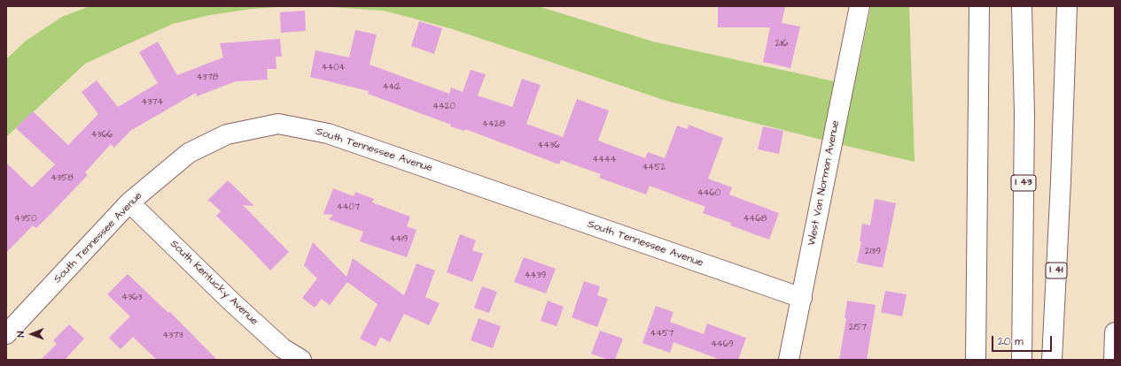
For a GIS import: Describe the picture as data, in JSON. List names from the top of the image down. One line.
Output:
{"streets":{"main road":["South Tennessee Avenue","West Van Norman Avenue","I 43","I 41","South Kentucky Avenue"]},"crossings":[["South Tennessee Avenue","West Van Norman Avenue"],["South Tennessee Avenue","South Kentucky Avenue"]],"house_numbers":["2116","4404","4378","4412","4374","4420","4428","4366","4436","4444","4452","4358","4460","4407","4350","4468","4419","2139","4439","4363","2157","4457","4373","4469"],"scale_bar":"20 m","north":"left"}
